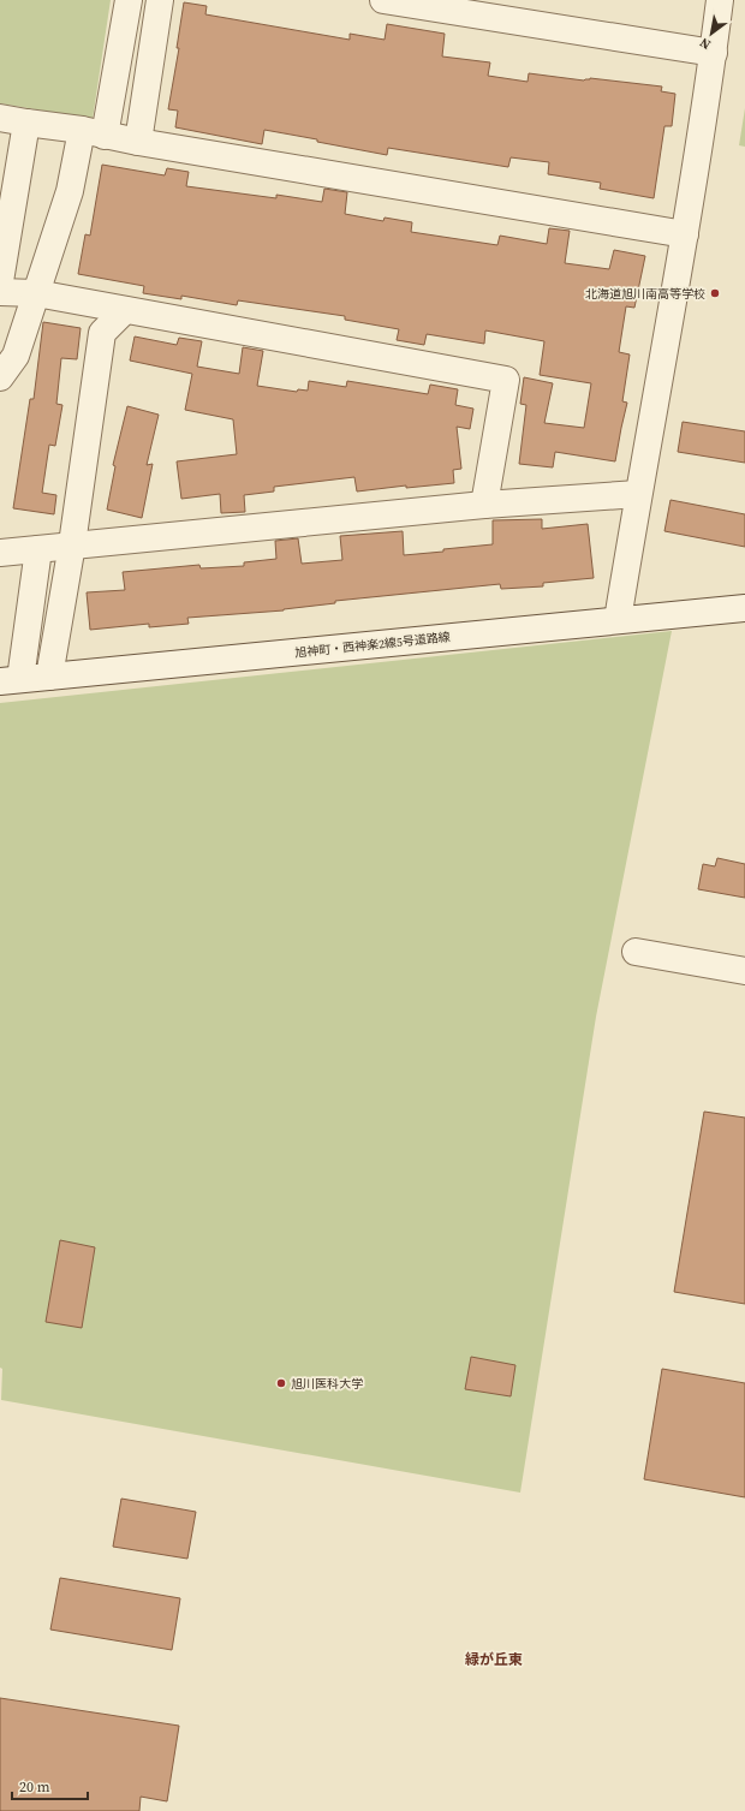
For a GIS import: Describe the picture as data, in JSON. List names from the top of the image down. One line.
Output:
{"streets":{"street":["旭神町・西神楽2線5号道路線"]},"districts":["緑が丘東"],"places":["北海道旭川南高等学校","旭川医科大学"],"scale_bar":"20 m","north":"bottom left"}
